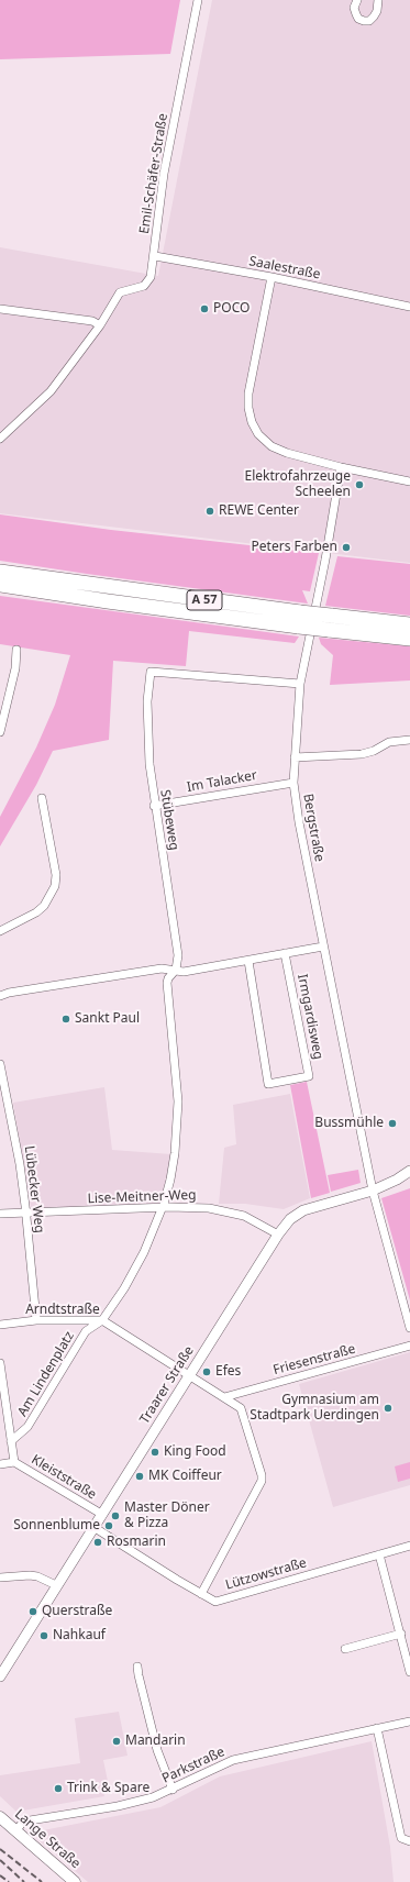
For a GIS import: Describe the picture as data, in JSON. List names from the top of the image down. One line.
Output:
{"streets":{"highway":["A 57"],"main road":["Lange Straße"],"street":["Emil-Schäfer-Straße","Saalestraße","Im Talacker","Stübeweg","Bergstraße","Irmgardisweg","Lübecker Weg","Lise-Meitner-Weg","Arndtstraße","Friesenstraße","Am Lindenplatz","Traarer Straße","Kleiststraße","Lützowstraße","Parkstraße"]},"crossings":[["Emil-Schäfer-Straße","Saalestraße"],["Im Talacker","Stübeweg"],["Im Talacker","Bergstraße"],["Stübeweg","Bergstraße"],["Stübeweg","Am Lindenplatz"],["Bergstraße","Traarer Straße"],["Lübecker Weg","Lise-Meitner-Weg"],["Lübecker Weg","Arndtstraße"],["Lise-Meitner-Weg","Am Lindenplatz"],["Lise-Meitner-Weg","Traarer Straße"],["Arndtstraße","Friesenstraße"],["Arndtstraße","Am Lindenplatz"],["Arndtstraße","Traarer Straße"],["Arndtstraße","Lützowstraße"],["Am Lindenplatz","Kleiststraße"],["Traarer Straße","Kleiststraße"],["Traarer Straße","Lützowstraße"],["Parkstraße","Lange Straße"]],"places":["POCO","Elektrofahrzeuge Scheelen","REWE Center","Peters Farben","Sankt Paul","Bussmühle","Efes","Gymnasium am Stadtpark Uerdingen","King Food","MK Coiffeur","Master Döner & Pizza","Sonnenblume","Rosmarin","Querstraße","Nahkauf","Mandarin","Trink & Spare"]}
